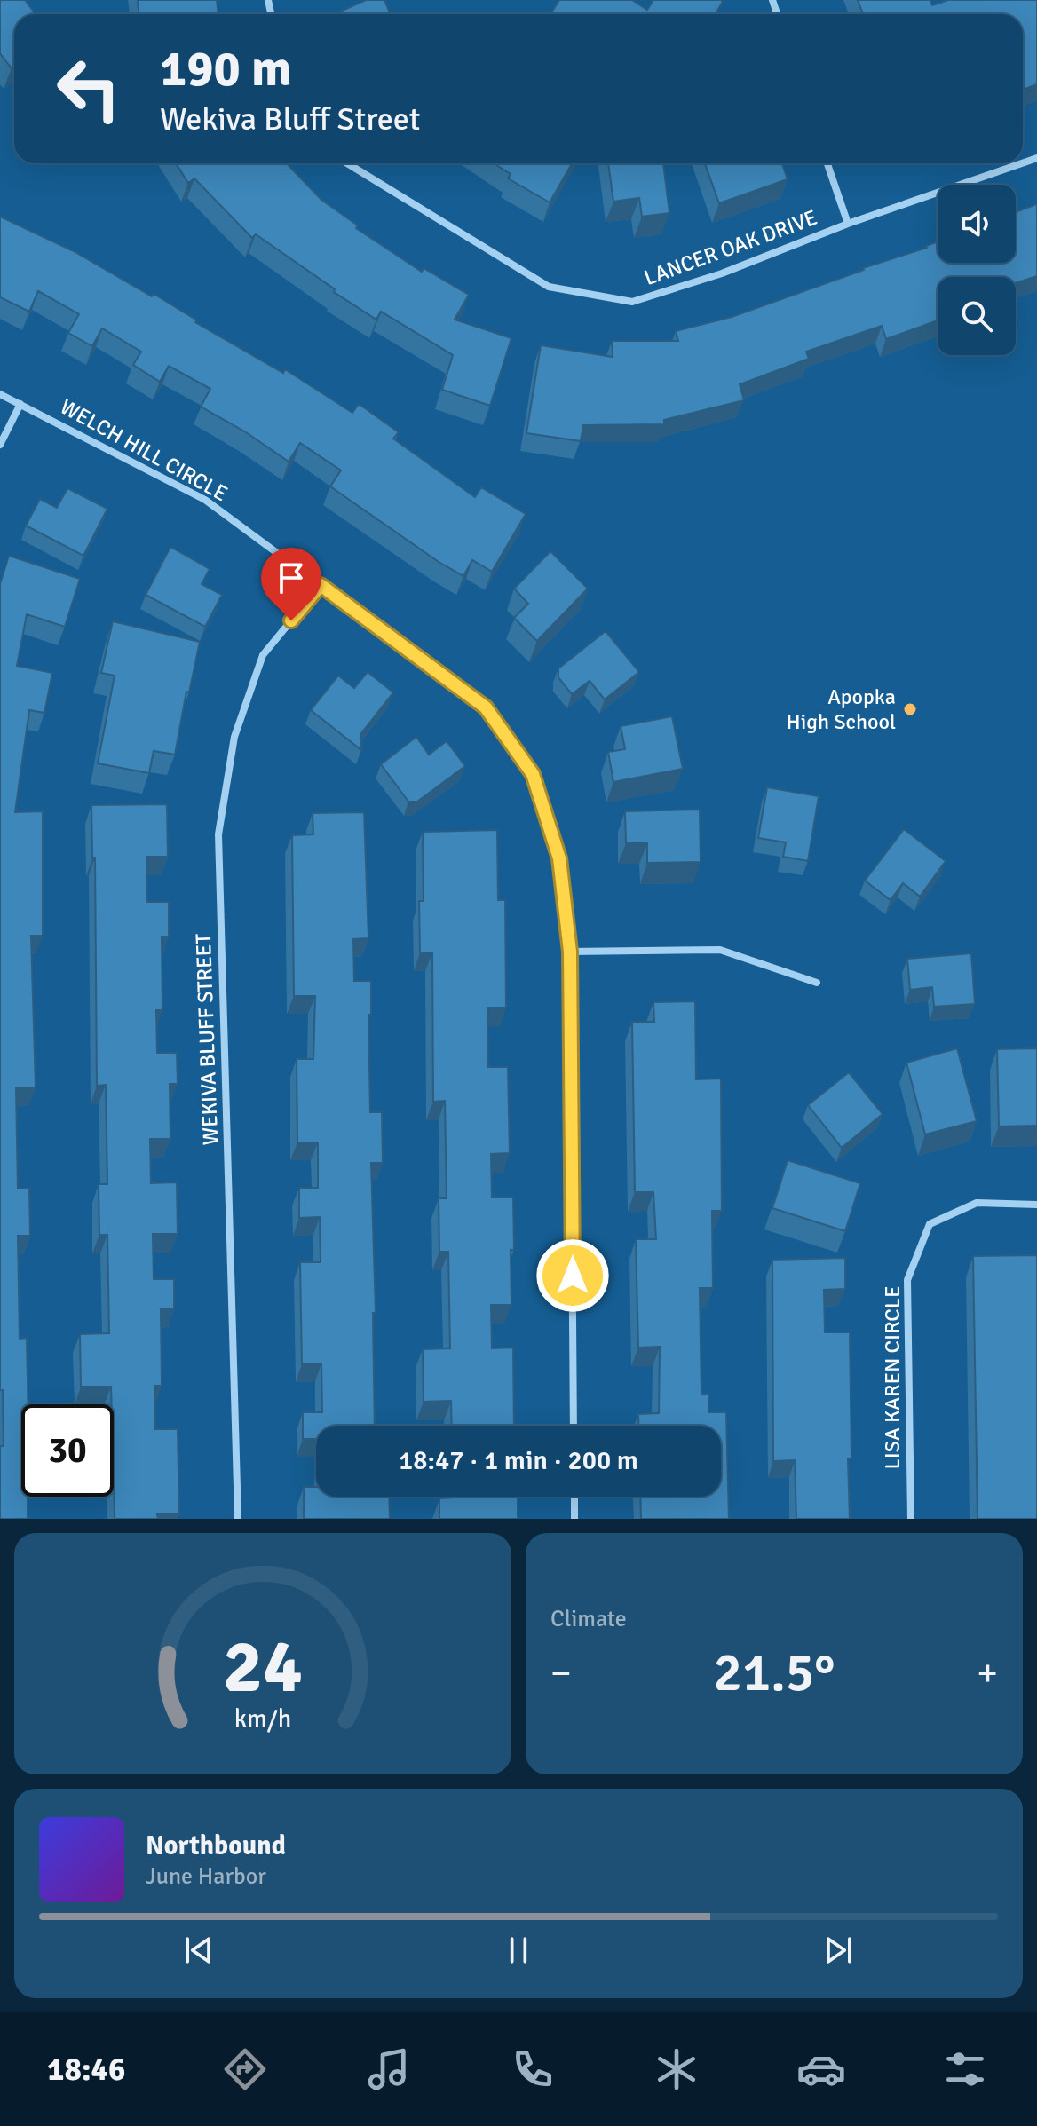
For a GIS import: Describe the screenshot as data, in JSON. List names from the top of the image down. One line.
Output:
{"streets":{"street":["LANCER OAK DRIVE","WELCH HILL CIRCLE","WEKIVA BLUFF STREET","LISA KAREN CIRCLE"]},"crossings":[["WELCH HILL CIRCLE","WEKIVA BLUFF STREET"]],"places":["Apopka High School"],"page":{"turn":["190 m","Wekiva Bluff Street"],"limit":"30","trip":"18:47 · 1 min · 200 m","tile":"Climate","heat":["−","21.5°","+"],"song":["Northbound","June Harbor"],"tabs":"18:46","gauge":["24","km/h"]}}
